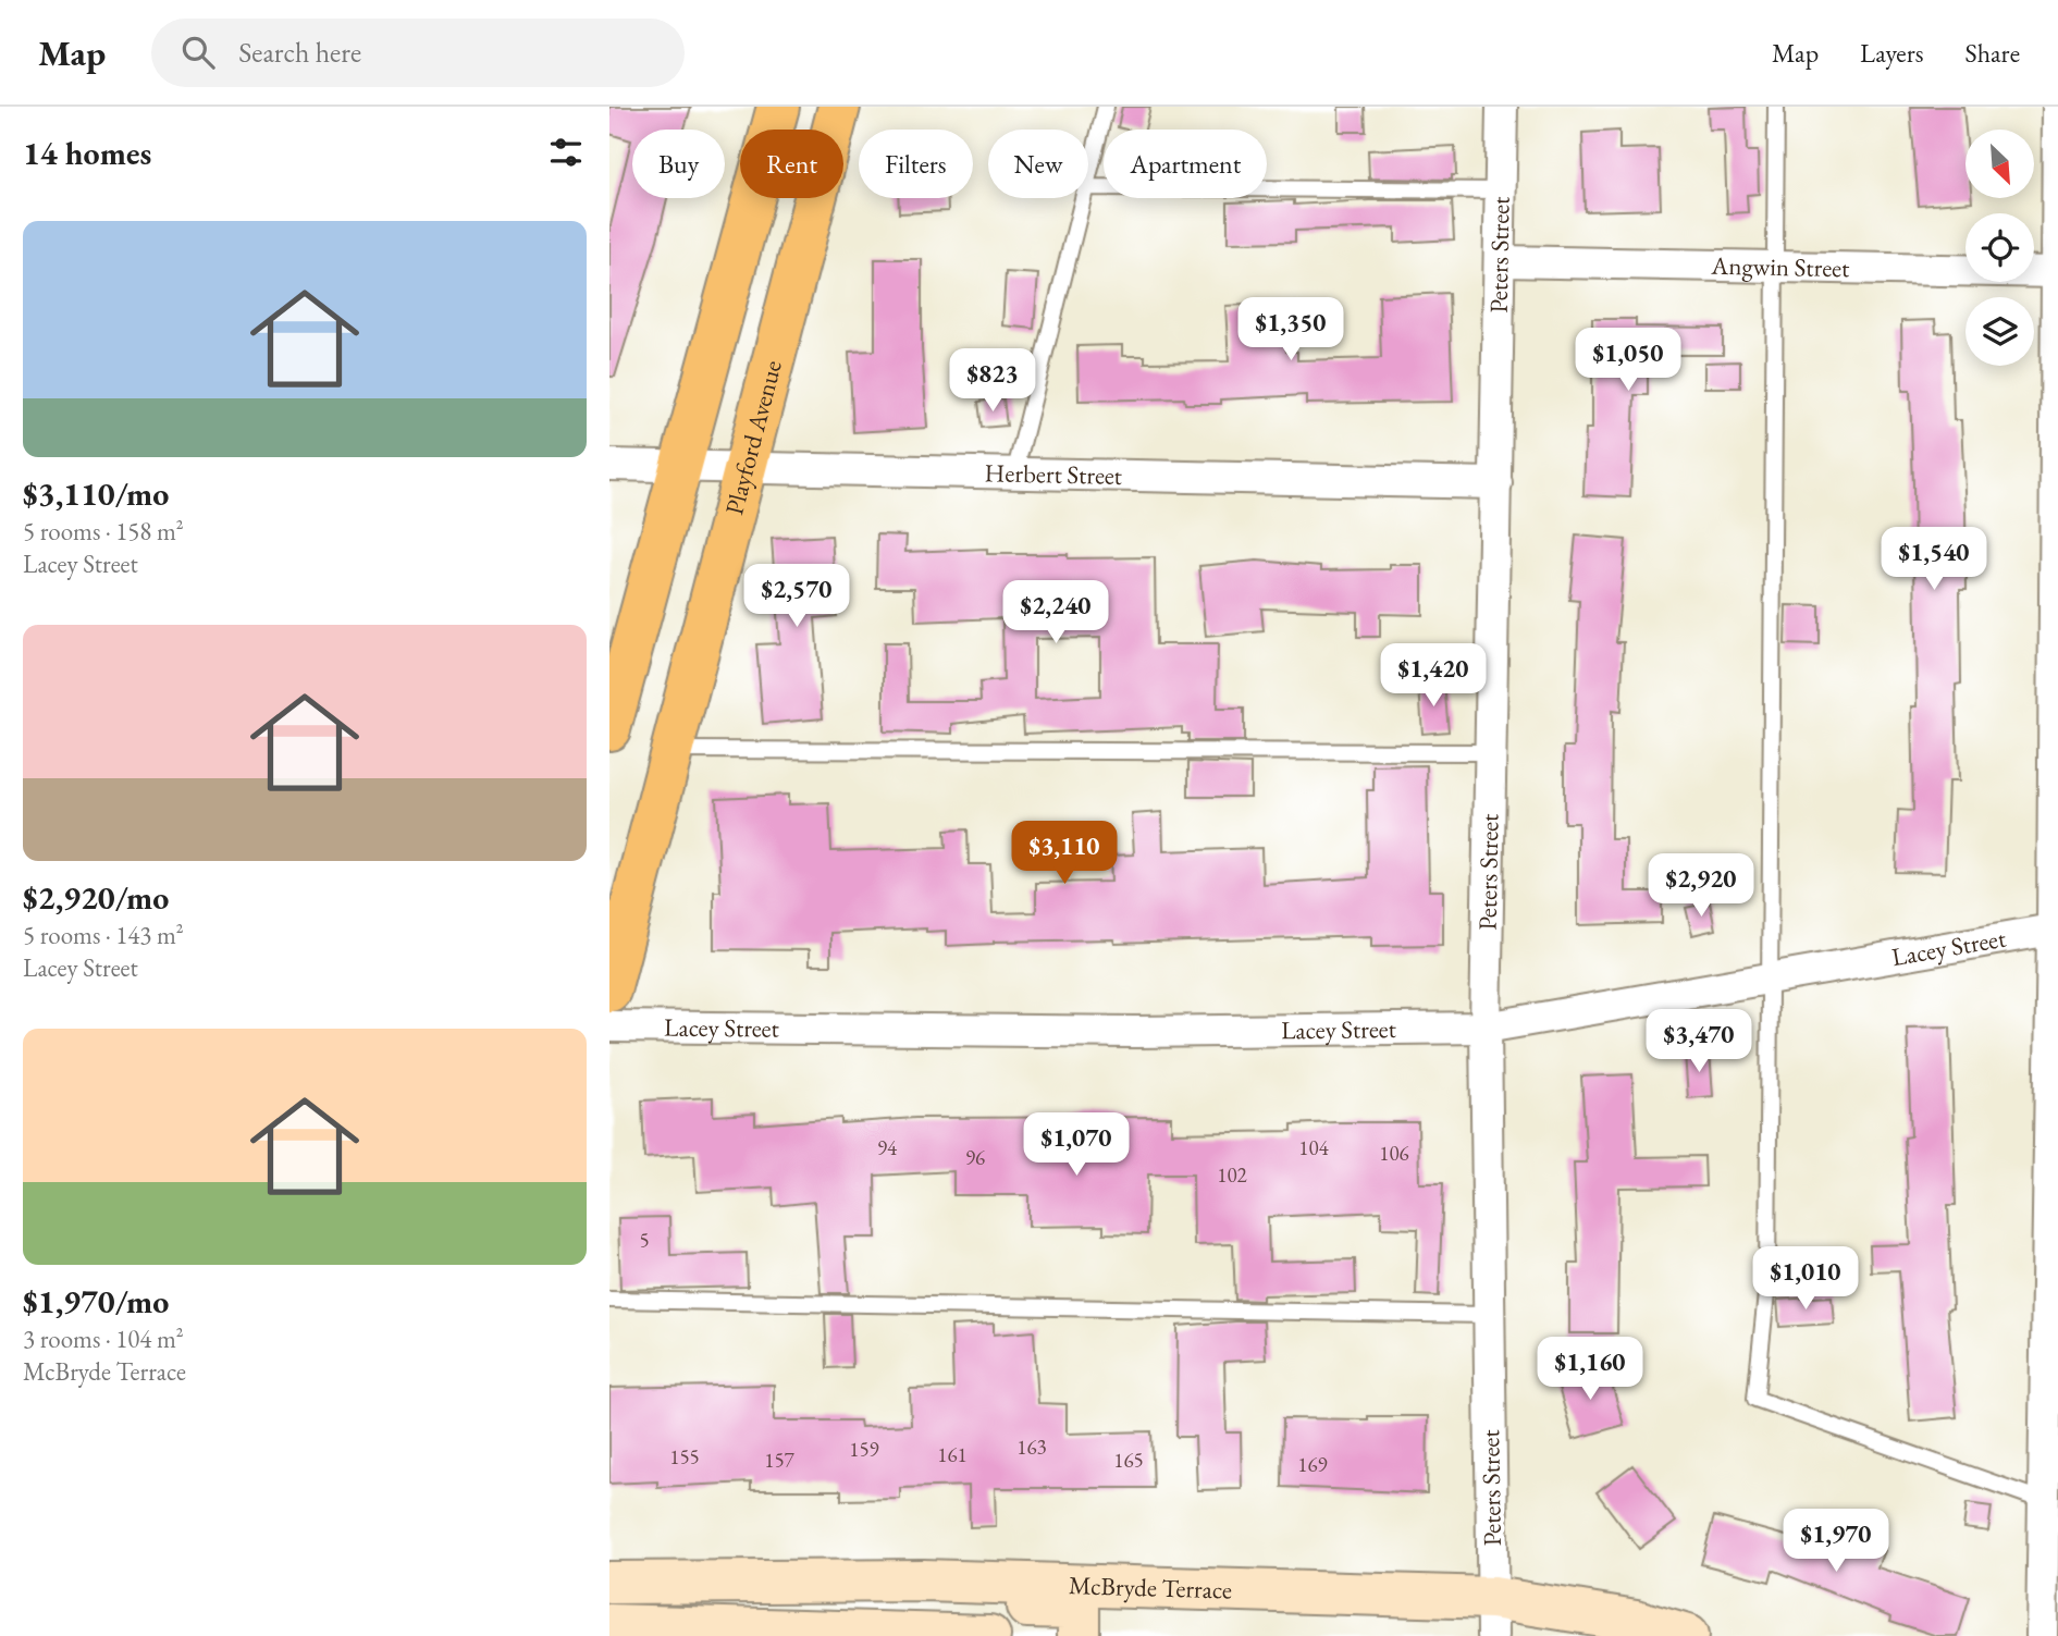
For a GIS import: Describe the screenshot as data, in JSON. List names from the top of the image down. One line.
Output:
{"streets":{"highway":["Playford Avenue"],"main road":["McBryde Terrace"],"street":["Peters Street","Angwin Street","Herbert Street","Lacey Street"]},"crossings":[["Peters Street","Angwin Street"],["Peters Street","Herbert Street"],["Peters Street","Lacey Street"],["Peters Street","McBryde Terrace"],["Playford Avenue","Herbert Street"]],"house_numbers":["94","104","106","96","102","5","163","159","161","155","157","165","169"],"north":"bottom right","page":{"header":"Map","search":"Search here","nav":["Map","Layers","Share"],"heading":"14 homes","chip":["Buy","Rent","Filters","New","Apartment"],"list":[{"name":"$3,110/mo","note":"5 rooms · 158 m² · Lacey Street"},{"name":"$2,920/mo","note":"5 rooms · 143 m² · Lacey Street"},{"name":"$1,970/mo","note":"3 rooms · 104 m² · McBryde Terrace"}],"price":["$1,350","$1,050","$823","$1,540","$2,570","$2,240","$1,420","$3,110","$2,920","$3,470","$1,070","$1,010","$1,160","$1,970"]}}
